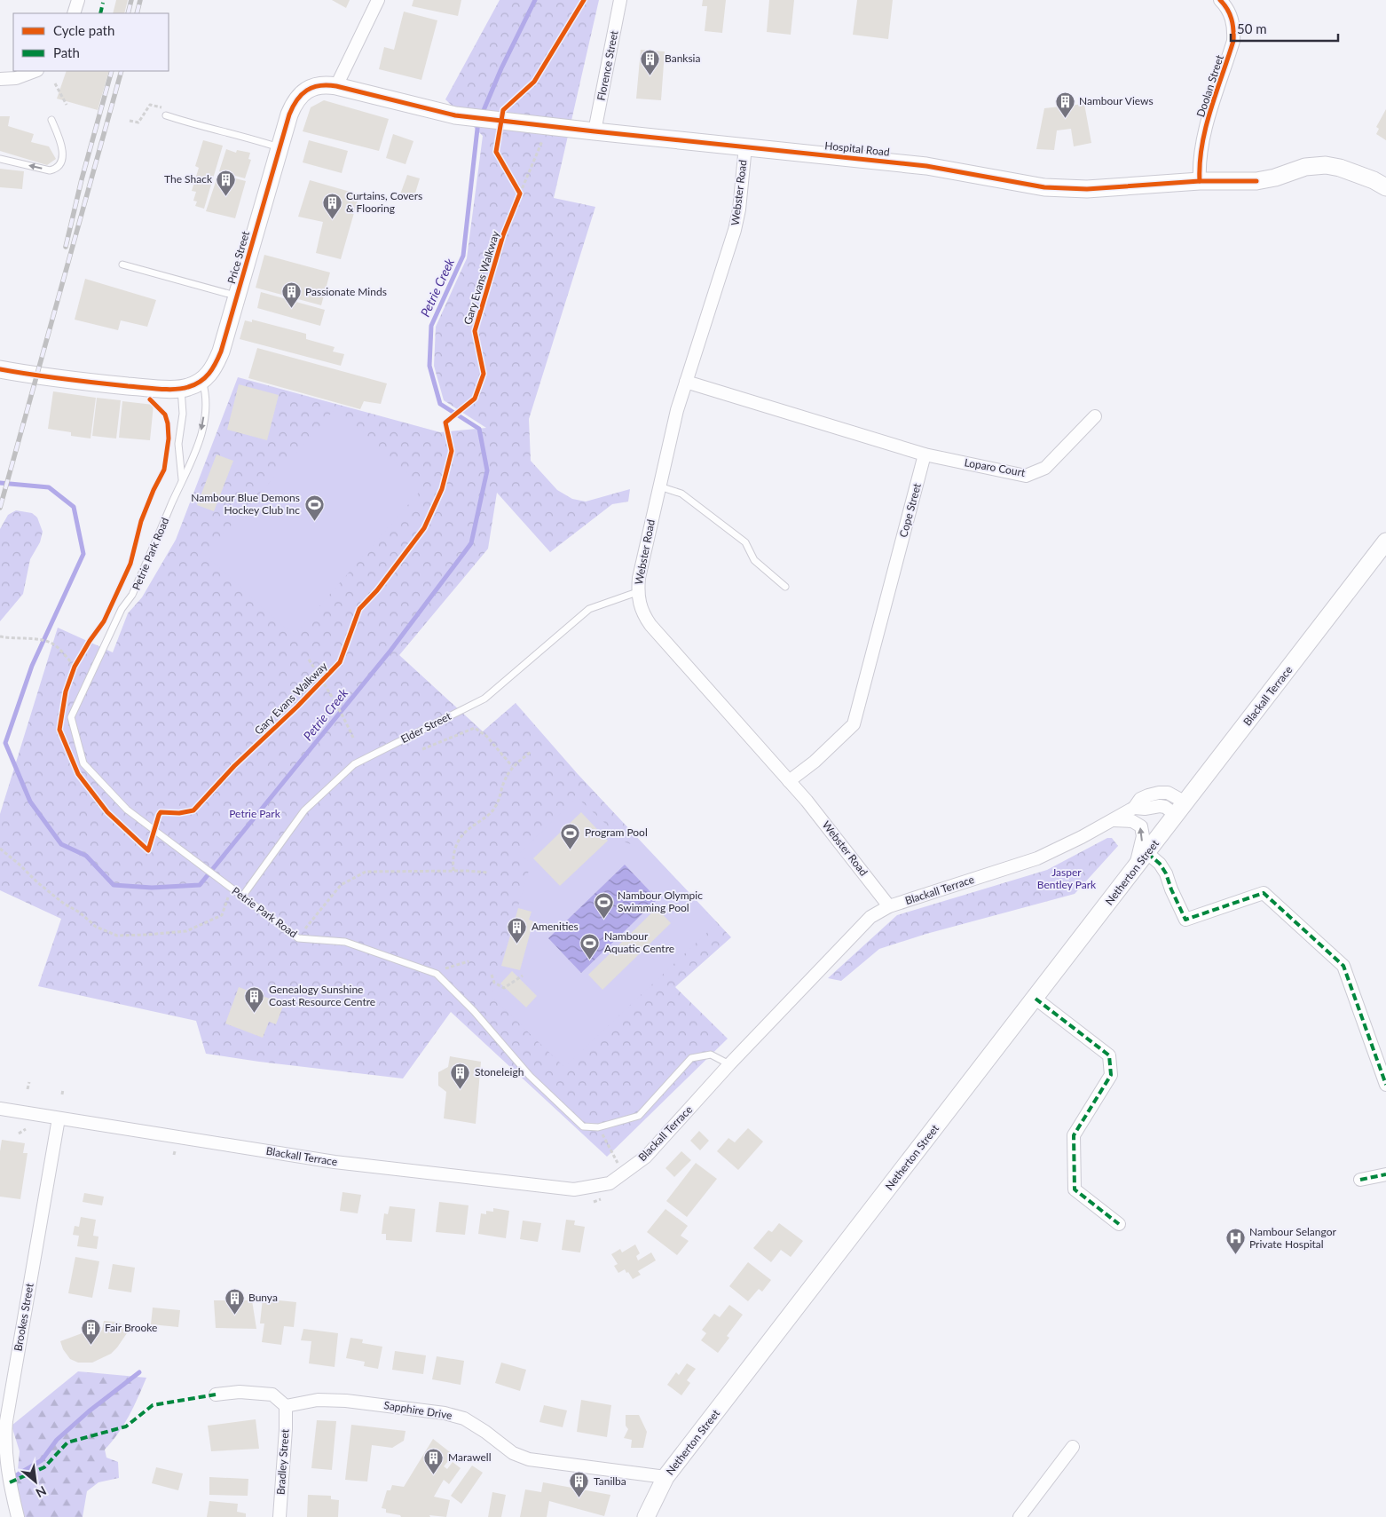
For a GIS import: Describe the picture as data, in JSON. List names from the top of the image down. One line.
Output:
{"streets":{"street":["Florence Street","Doolan Street","Hospital Road","Webster Road","Price Street","Loparo Court","Cope Street","Blackall Terrace","Netherton Street","Brookes Street","Sapphire Drive","Bradley Street"],"lane":["Petrie Park Road","Elder Street"],"cycle path":["Gary Evans Walkway"]},"crossings":[["Florence Street","Hospital Road"],["Doolan Street","Hospital Road"],["Hospital Road","Webster Road"],["Hospital Road","Price Street"],["Webster Road","Cope Street"],["Webster Road","Blackall Terrace"],["Webster Road","Elder Street"],["Price Street","Petrie Park Road"],["Loparo Court","Cope Street"],["Petrie Park Road","Elder Street"],["Blackall Terrace","Netherton Street"],["Blackall Terrace","Brookes Street"],["Netherton Street","Sapphire Drive"],["Sapphire Drive","Bradley Street"]],"water":["Petrie Creek"],"parks":["Petrie Park","Jasper Bentley Park"],"places":{"building":["Banksia","Nambour Views","The Shack","Curtains, Covers & Flooring","Passionate Minds","Amenities","Genealogy Sunshine Coast Resource Centre","Stoneleigh","Bunya","Fair Brooke","Marawell","Tanilba"],"sports":["Nambour Blue Demons Hockey Club Inc","Program Pool","Nambour Olympic Swimming Pool","Nambour Aquatic Centre"],"hospital":["Nambour Selangor Private Hospital"]},"legend":["Cycle path","Path"],"scale_bar":"50 m","north":"bottom right"}
